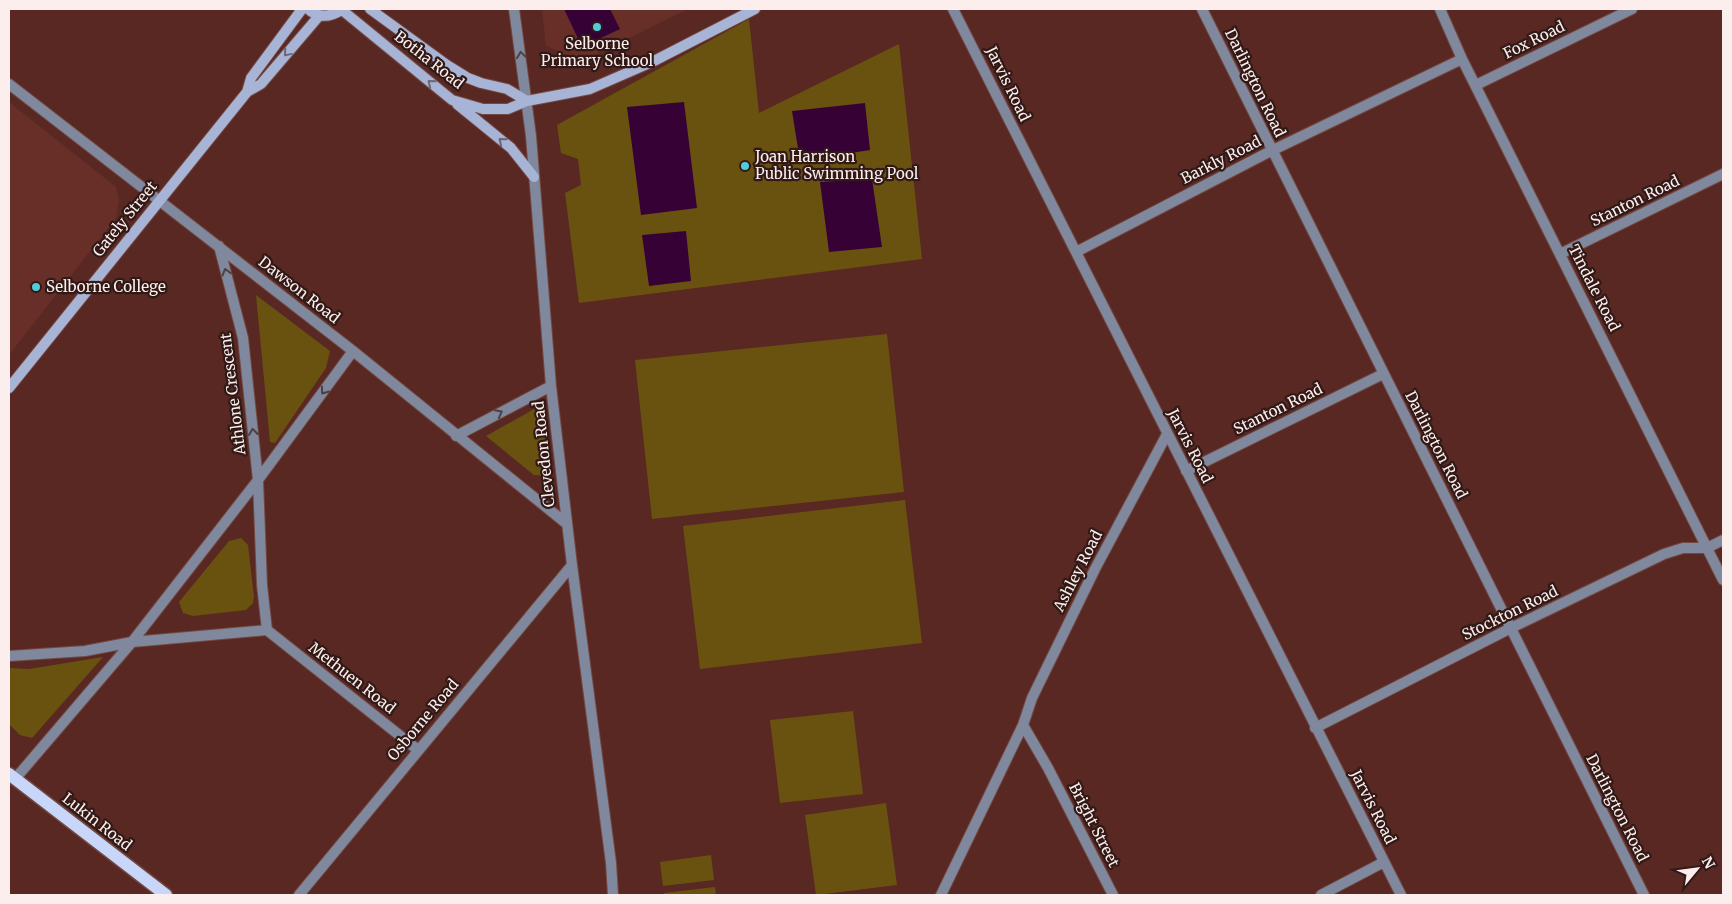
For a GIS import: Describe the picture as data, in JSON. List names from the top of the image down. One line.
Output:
{"streets":{"main road":["Lukin Road"],"street":["Fox Road","Botha Road","Darlington Road","Jarvis Road","Barkly Road","Stanton Road","Gately Street","Tindale Road","Dawson Road","Athlone Crescent","Clevedon Road","Ashley Road","Stockton Road","Methuen Road","Osborne Road","Bright Street"]},"crossings":[["Fox Road","Tindale Road"],["Botha Road","Clevedon Road"],["Darlington Road","Barkly Road"],["Darlington Road","Stanton Road"],["Darlington Road","Stockton Road"],["Jarvis Road","Barkly Road"],["Jarvis Road","Stanton Road"],["Jarvis Road","Ashley Road"],["Jarvis Road","Stockton Road"],["Barkly Road","Tindale Road"],["Stanton Road","Tindale Road"],["Gately Street","Dawson Road"],["Tindale Road","Stockton Road"],["Dawson Road","Athlone Crescent"],["Dawson Road","Clevedon Road"],["Clevedon Road","Osborne Road"],["Ashley Road","Bright Street"],["Methuen Road","Osborne Road"]],"one_way":["Athlone Crescent"],"places":["Selborne Primary School","Joan Harrison Public Swimming Pool","Selborne College"],"north":"top right"}
